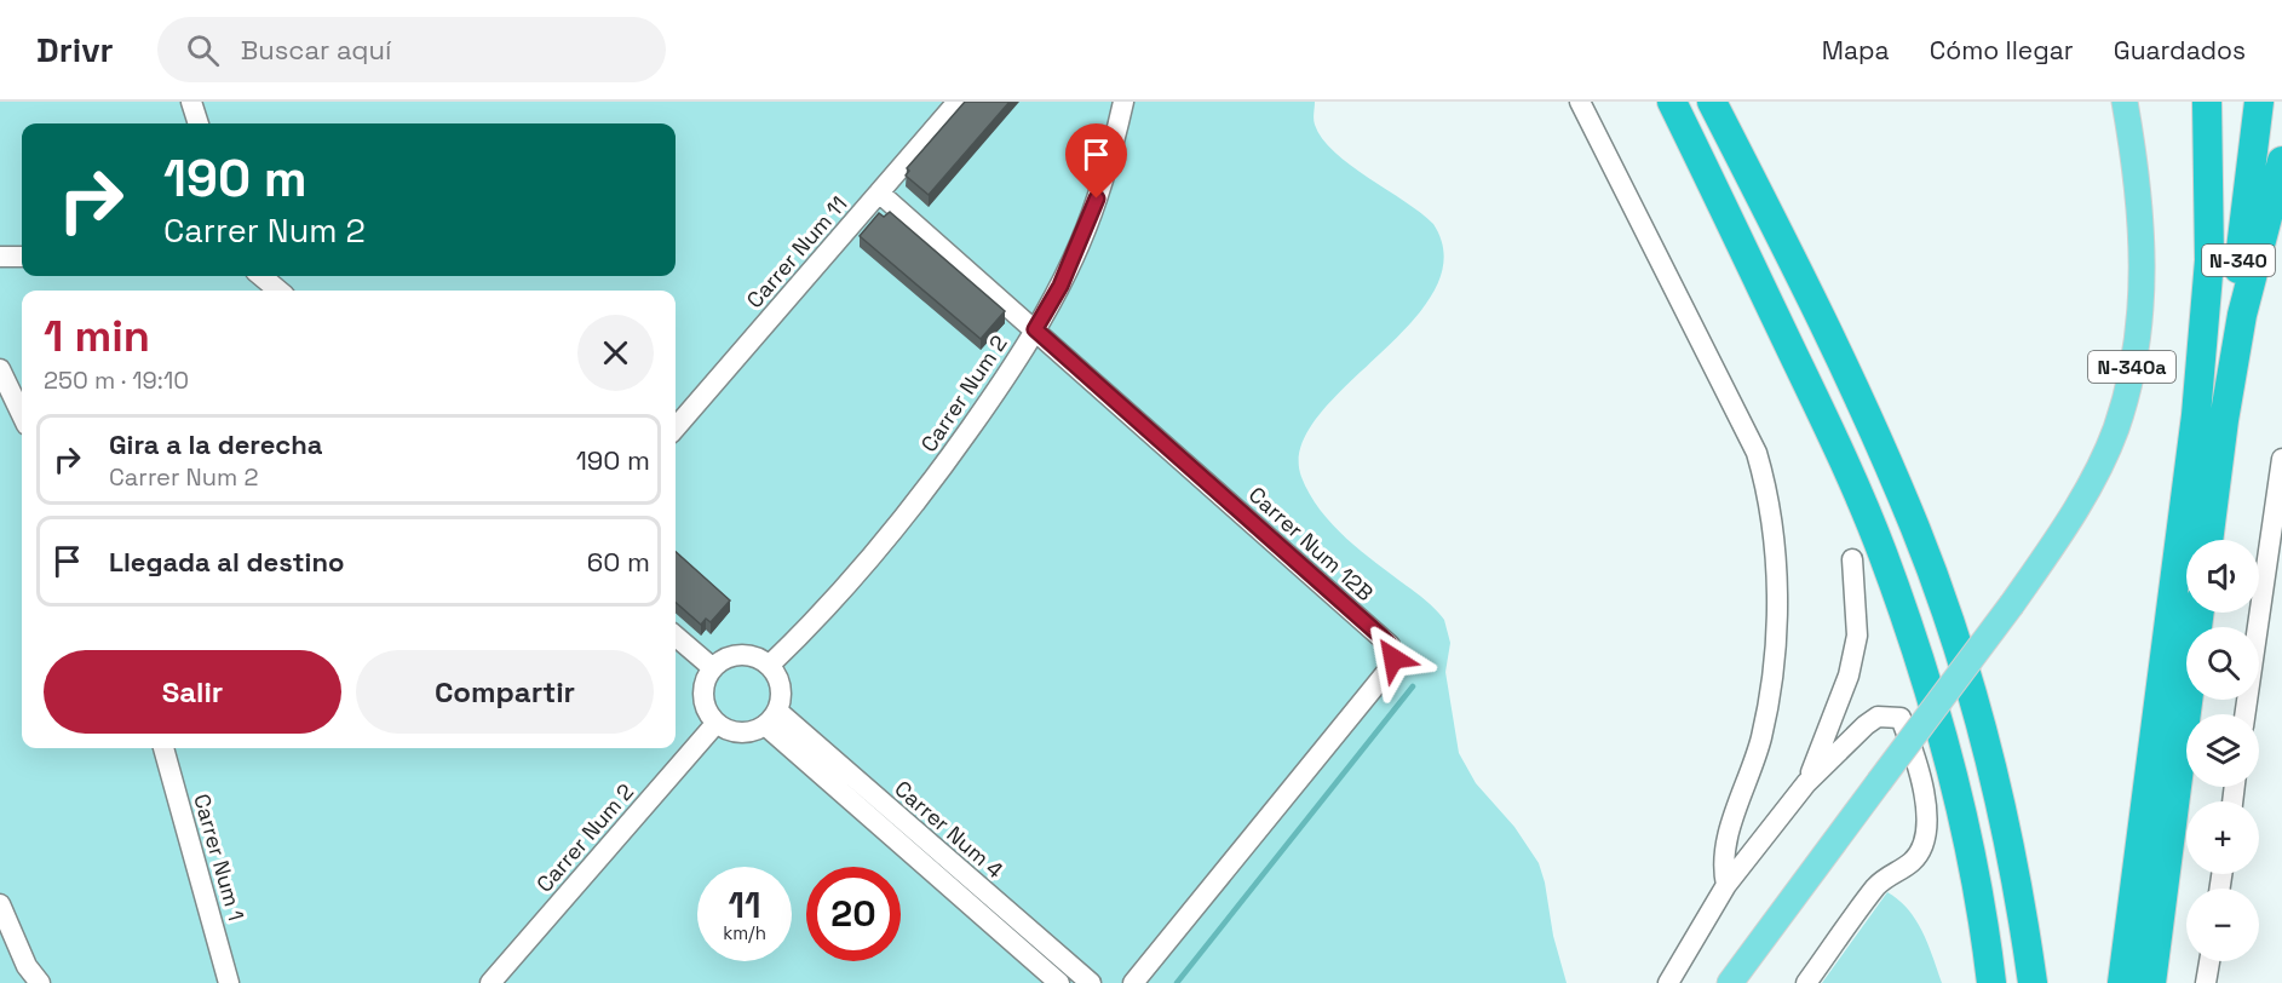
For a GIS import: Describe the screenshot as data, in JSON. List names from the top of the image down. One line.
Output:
{"streets":{"highway":["N-340"],"main road":["N-340a"],"street":["Carrer Num 11","Carrer Num 2","Carrer Num 12B","Carrer Num 4","Carrer Num 1"]},"crossings":[["Carrer Num 11","Carrer Num 12B"],["Carrer Num 2","Carrer Num 12B"],["Carrer Num 2","Carrer Num 4"]],"page":{"header":"Drivr","search":"Buscar aquí","nav":["Mapa","Cómo llegar","Guardados"],"turn":["190 m","Carrer Num 2"],"heading":["1 min","250 m · 19:10"],"list":[{"name":"Gira a la derecha","note":"Carrer Num 2","value":"190 m"},{"name":"Llegada al destino","value":"60 m"}],"map_buttons":["+","−"],"buttons":["Salir","Compartir"],"speed":"11 km/h","limit":"20"}}
